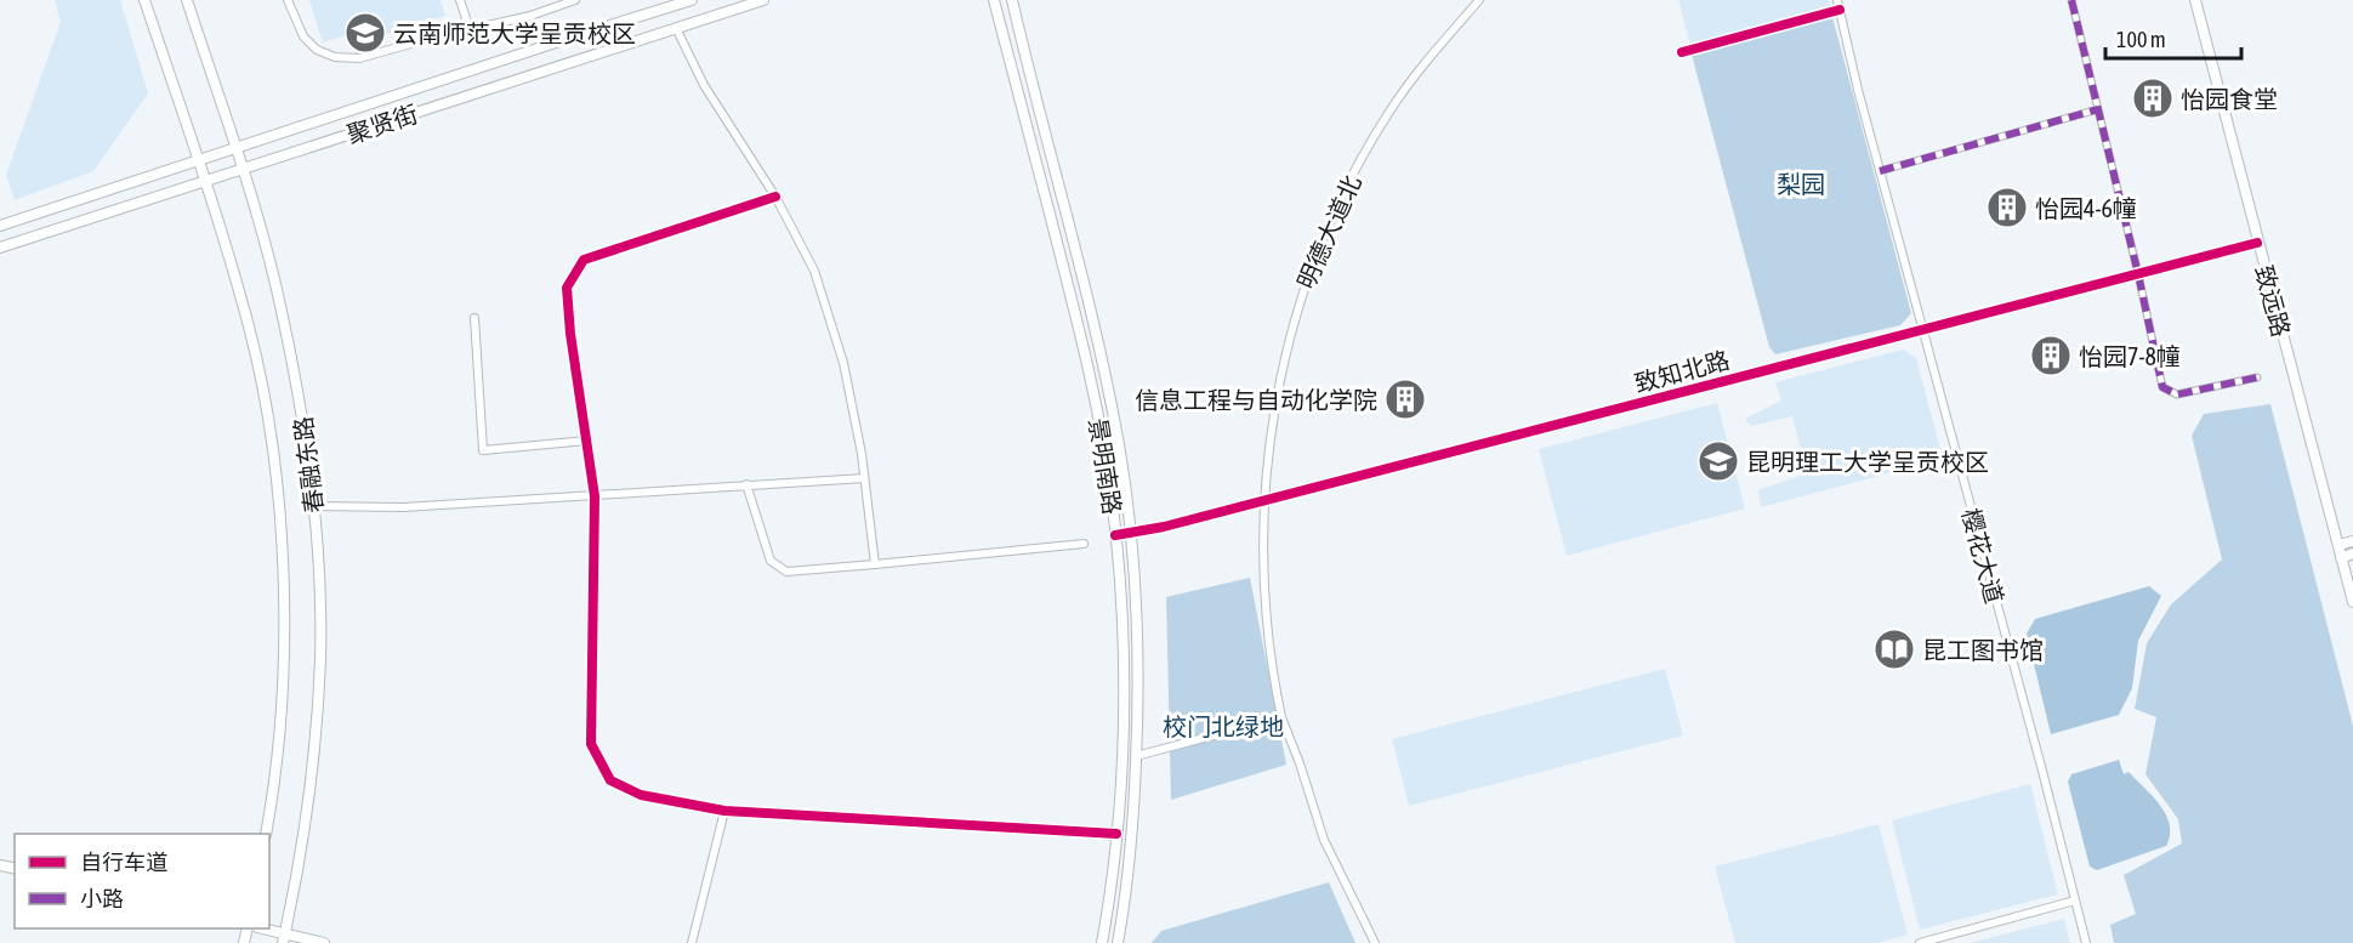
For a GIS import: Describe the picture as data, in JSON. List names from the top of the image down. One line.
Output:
{"streets":{"main road":["聚贤街","春融东路"],"street":["明德大道北","致远路","致知北路","景明南路","樱花大道"]},"crossings":[["聚贤街","春融东路"],["明德大道北","致知北路"],["致远路","致知北路"],["致知北路","景明南路"],["致知北路","樱花大道"]],"parks":["梨园","校门北绿地"],"places":{"school or university":["云南师范大学呈贡校区","昆明理工大学呈贡校区"],"building":["怡园食堂","怡园4-6幢","怡园7-8幢","信息工程与自动化学院"],"library":["昆工图书馆"]},"legend":["自行车道","小路"],"scale_bar":"100 m"}
